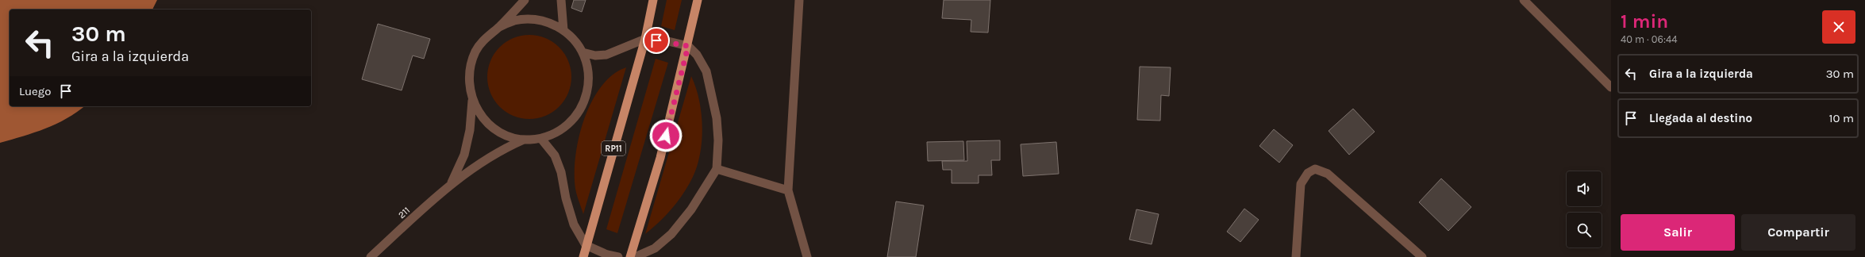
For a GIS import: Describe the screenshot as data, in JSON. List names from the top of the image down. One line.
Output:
{"streets":{"main road":["RP11"],"street":["211"]},"page":{"heading":["1 min","40 m · 06:44"],"turn":["30 m","Gira a la izquierda"],"list":[{"name":"Gira a la izquierda","value":"30 m"},{"name":"Llegada al destino","value":"10 m"}],"then":"Luego","buttons":["Salir","Compartir"]}}
